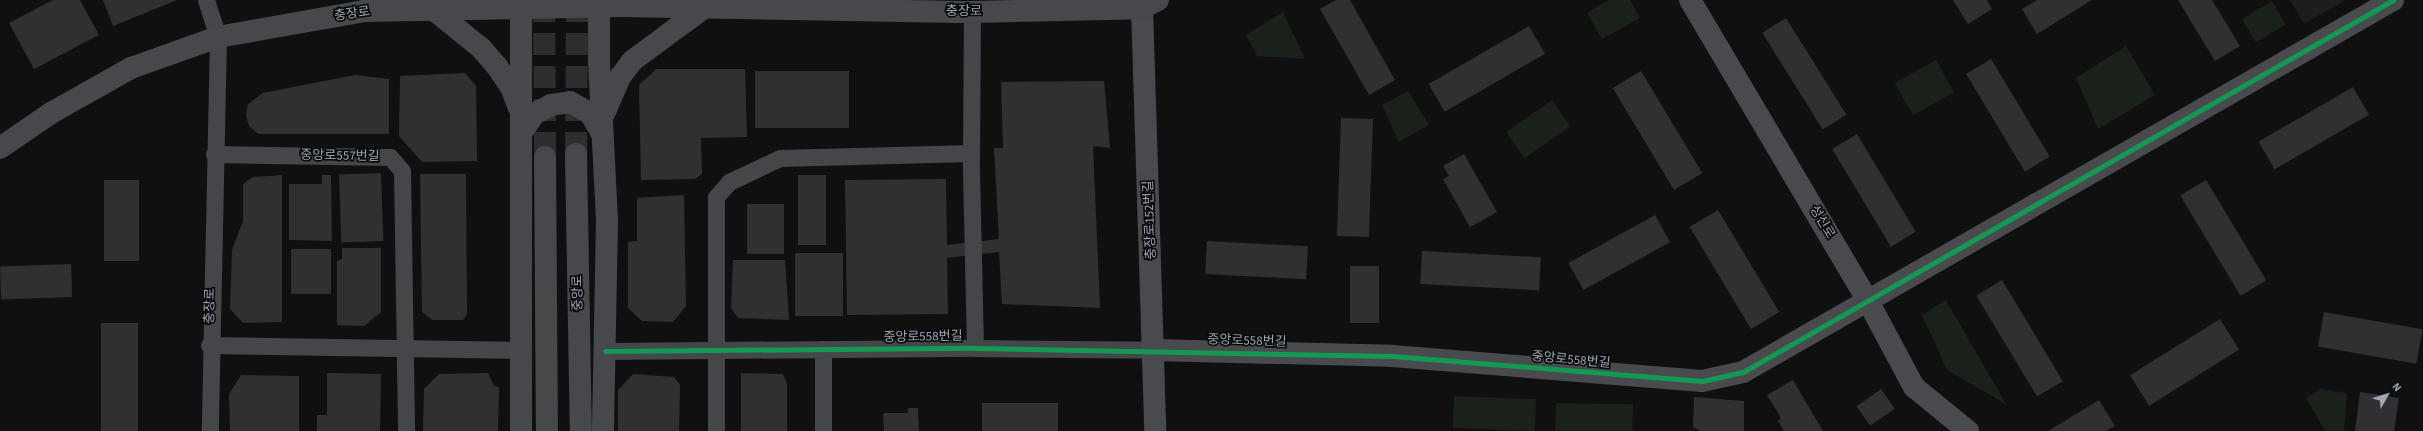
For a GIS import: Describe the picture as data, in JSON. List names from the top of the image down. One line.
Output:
{"streets":{"main road":["충장로","중앙로"],"street":["중앙로557번길","충장로152번길","성신로","중앙로558번길"]},"crossings":[["충장로","중앙로557번길"],["충장로","충장로152번길"],["충장로152번길","중앙로558번길"],["성신로","중앙로558번길"]],"north":"top right"}
